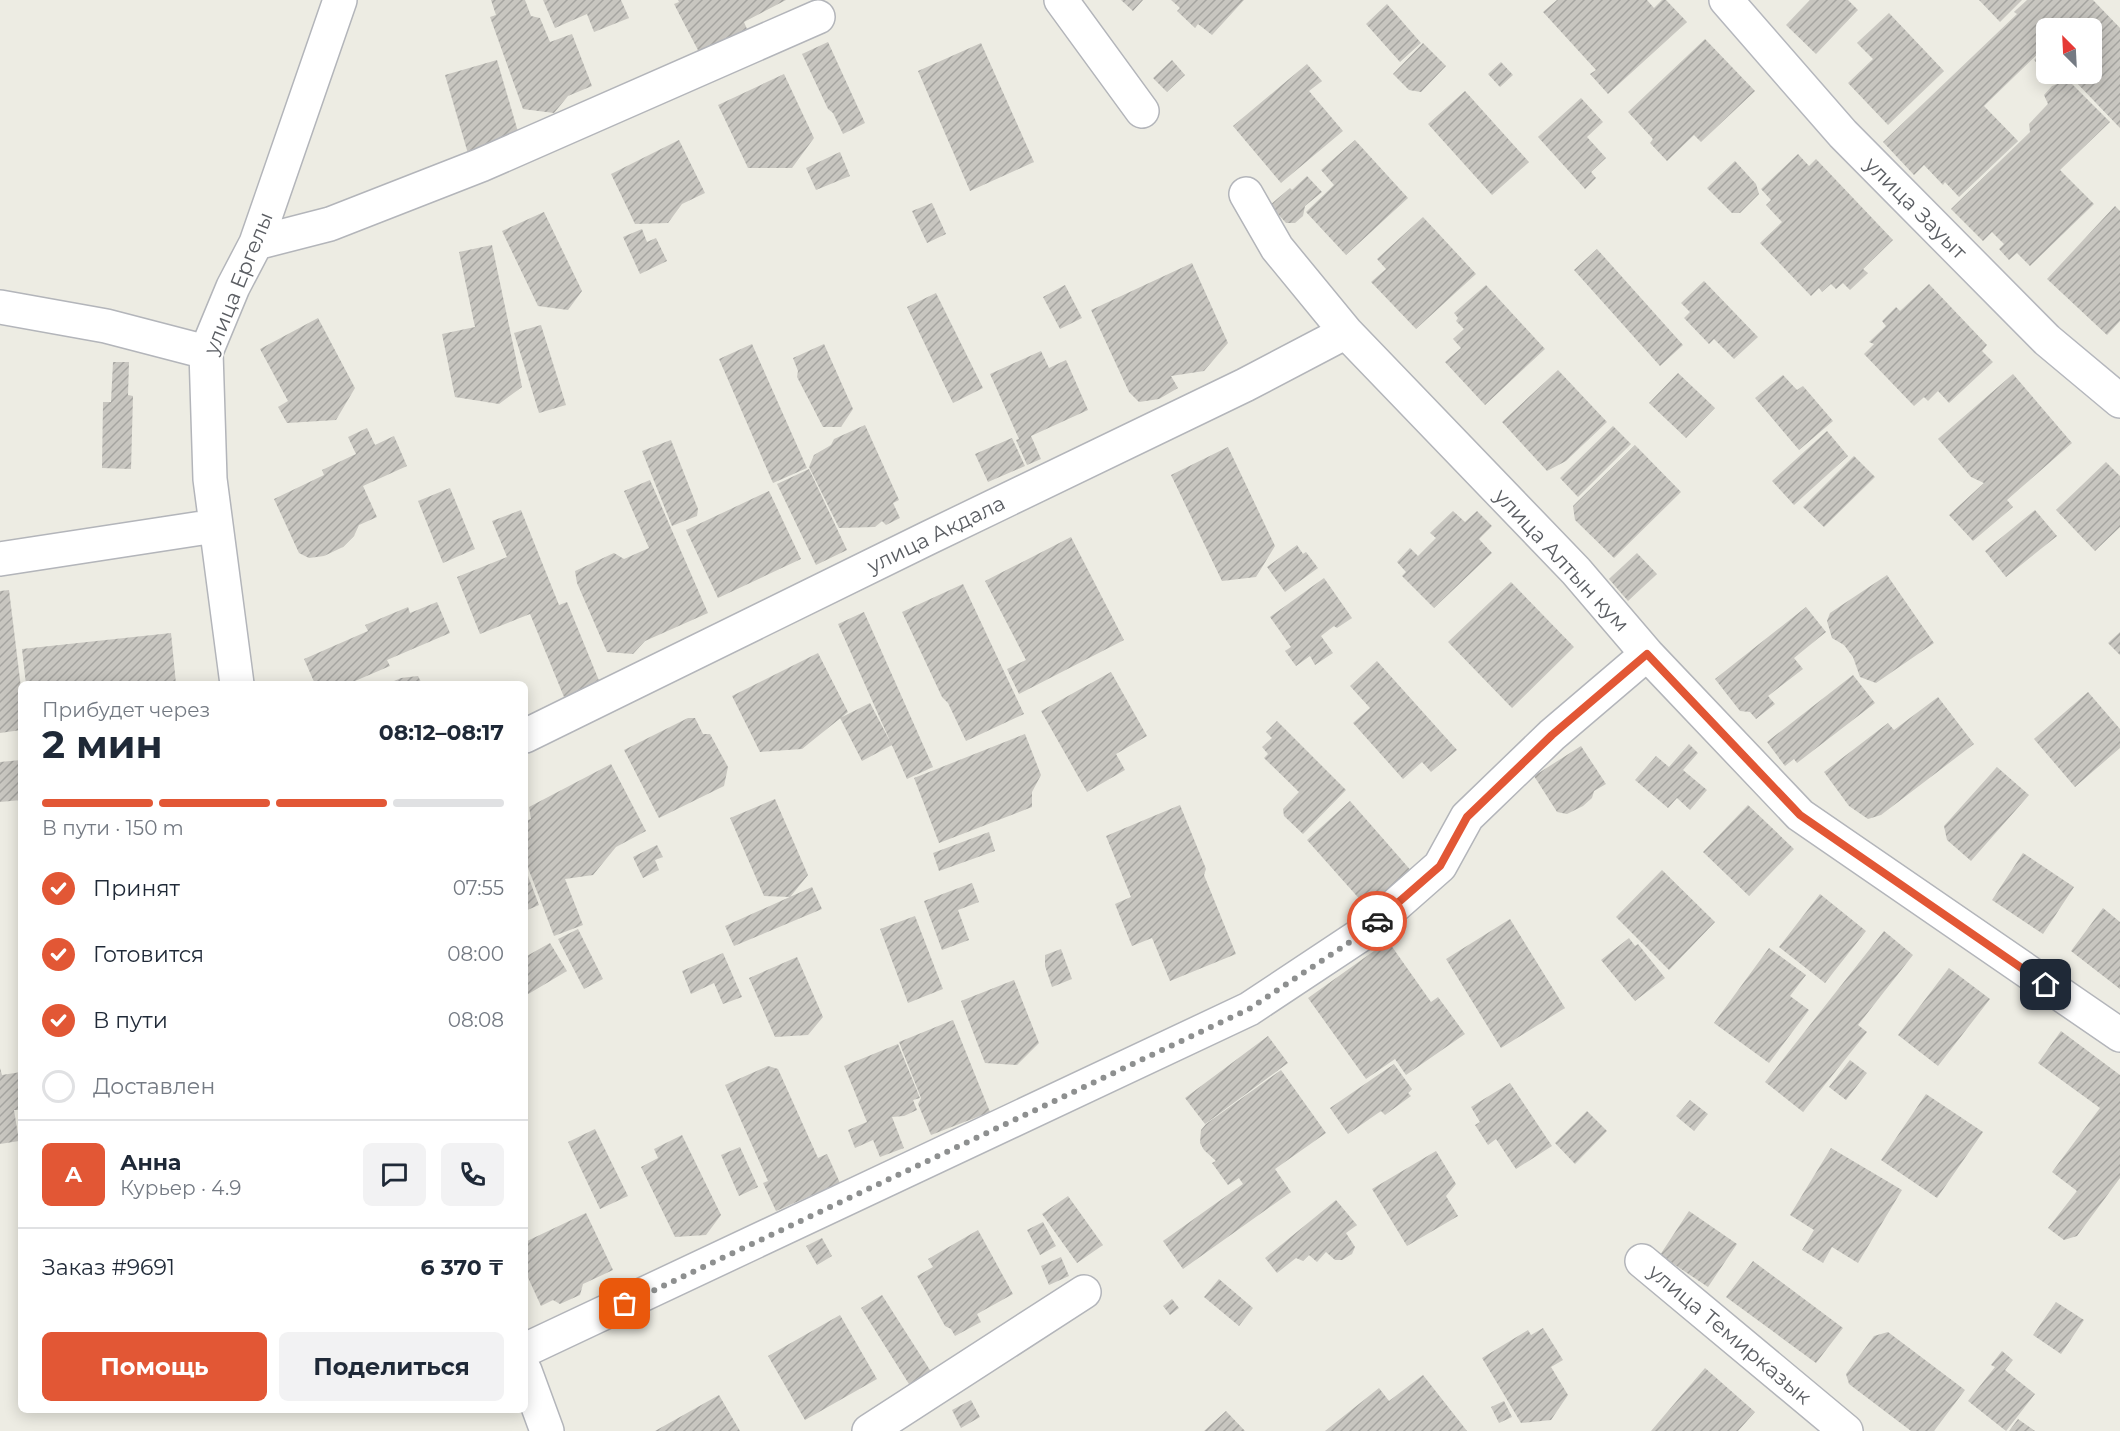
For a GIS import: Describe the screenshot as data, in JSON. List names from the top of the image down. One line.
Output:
{"streets":{"street":["улица Зауыт","улица Ергелы","улица Акдала","улица Алтын кум","улица Темирказык"]},"crossings":[["улица Акдала","улица Алтын кум"]],"north":"top left","page":{"heading":["2 мин","Прибудет через","08:12–08:17"],"panel":["Анна","Курьер · 4.9","Заказ #9691","6 370 ₸"],"bar":"В пути · 150 m","list":[["Принят","07:55"],["Готовится","08:00"],["В пути","08:08"],"Доставлен"],"round":"А","buttons":["Помощь","Поделиться"]}}
